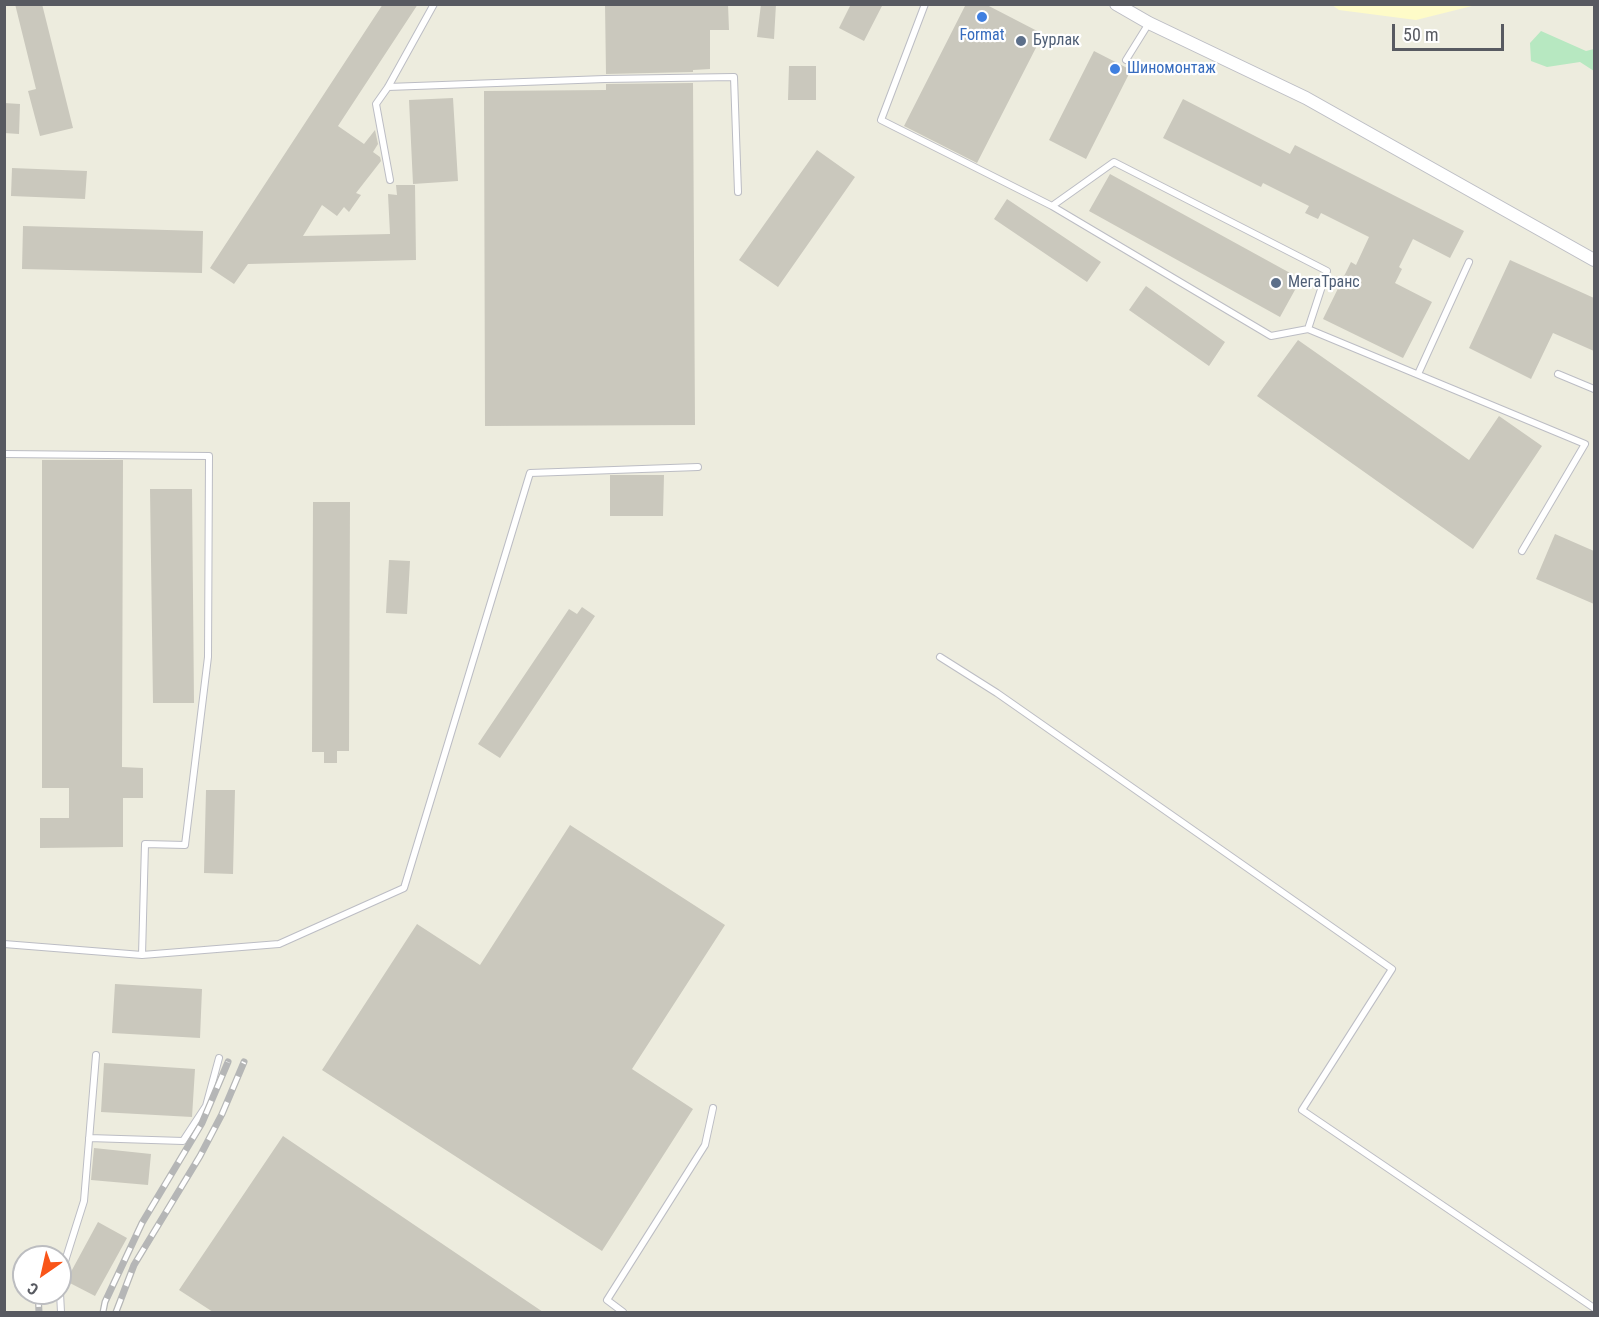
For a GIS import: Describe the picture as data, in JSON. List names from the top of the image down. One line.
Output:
{"places":["Format","Бурлак","Шиномонтаж","МегаТранс"],"scale_bar":"50 m","north":"bottom left"}
